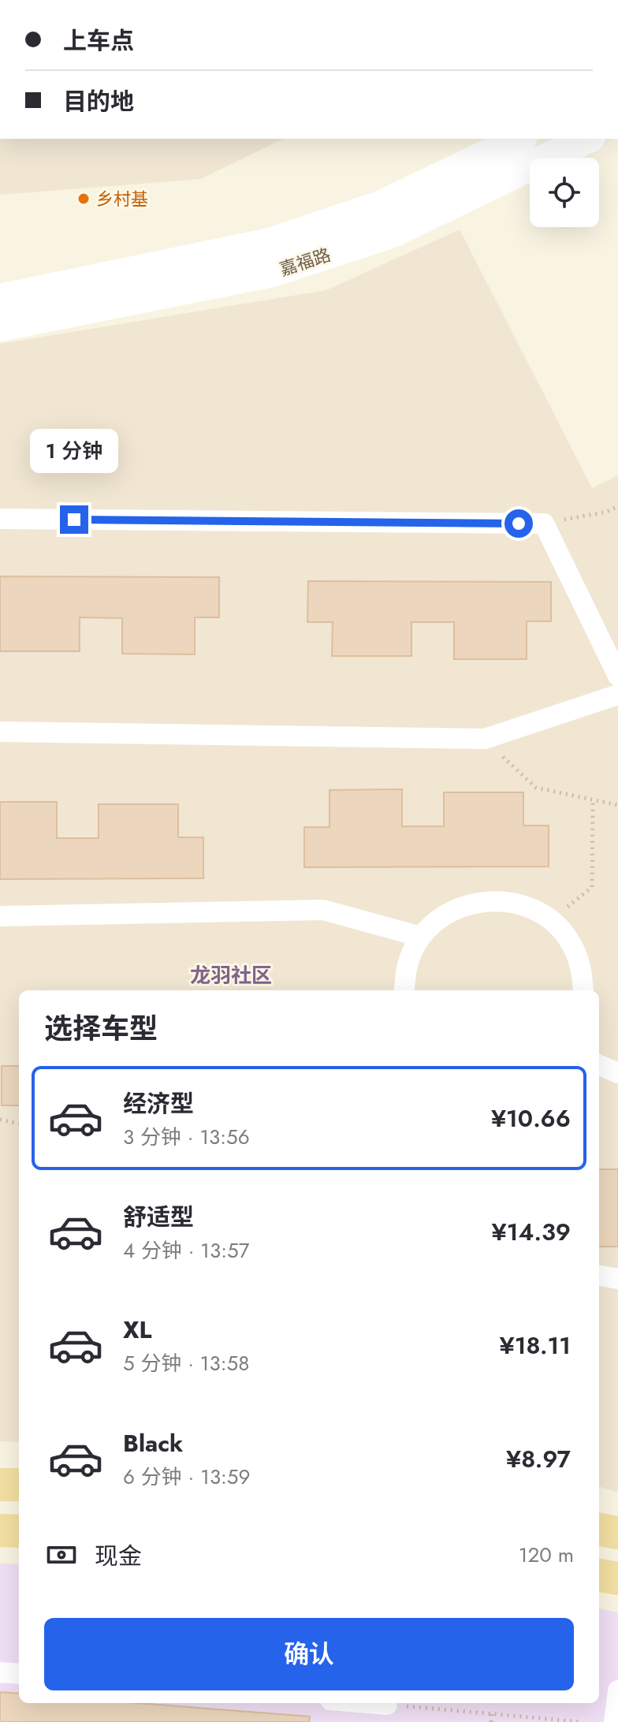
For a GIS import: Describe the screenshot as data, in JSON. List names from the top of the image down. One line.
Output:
{"streets":{"main road":["嘉福路"]},"districts":["龙羽社区"],"places":["乡村基"],"page":{"banner":["上车点","目的地"],"bubble":"1 分钟","heading":"选择车型","list":[{"name":"经济型","note":"3 分钟 · 13:56","value":"¥10.66"},{"name":"舒适型","note":"4 分钟 · 13:57","value":"¥14.39"},{"name":"XL","note":"5 分钟 · 13:58","value":"¥18.11"},{"name":"Black","note":"6 分钟 · 13:59","value":"¥8.97"}],"pay":["现金","120 m"],"buttons":"确认"}}
